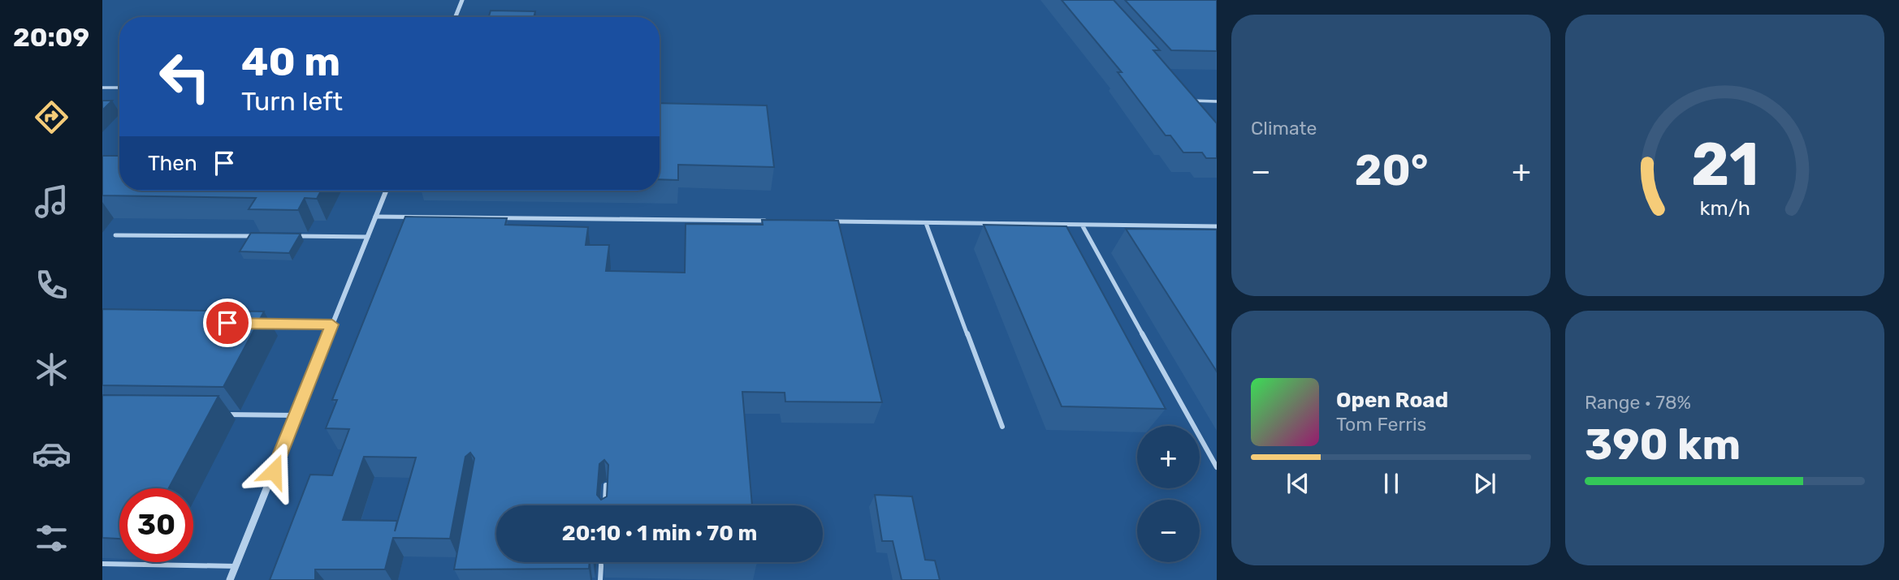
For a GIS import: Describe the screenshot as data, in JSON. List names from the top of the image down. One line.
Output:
{"page":{"tabs":"20:09","tile":["Climate",["Range · 78%","390 km"]],"turn":["40 m","Turn left"],"then":"Then","heat":["−","20°","+"],"song":["Open Road","Tom Ferris"],"map_buttons":["+","−"],"limit":"30","trip":"20:10 · 1 min · 70 m","gauge":["21","km/h"]}}
